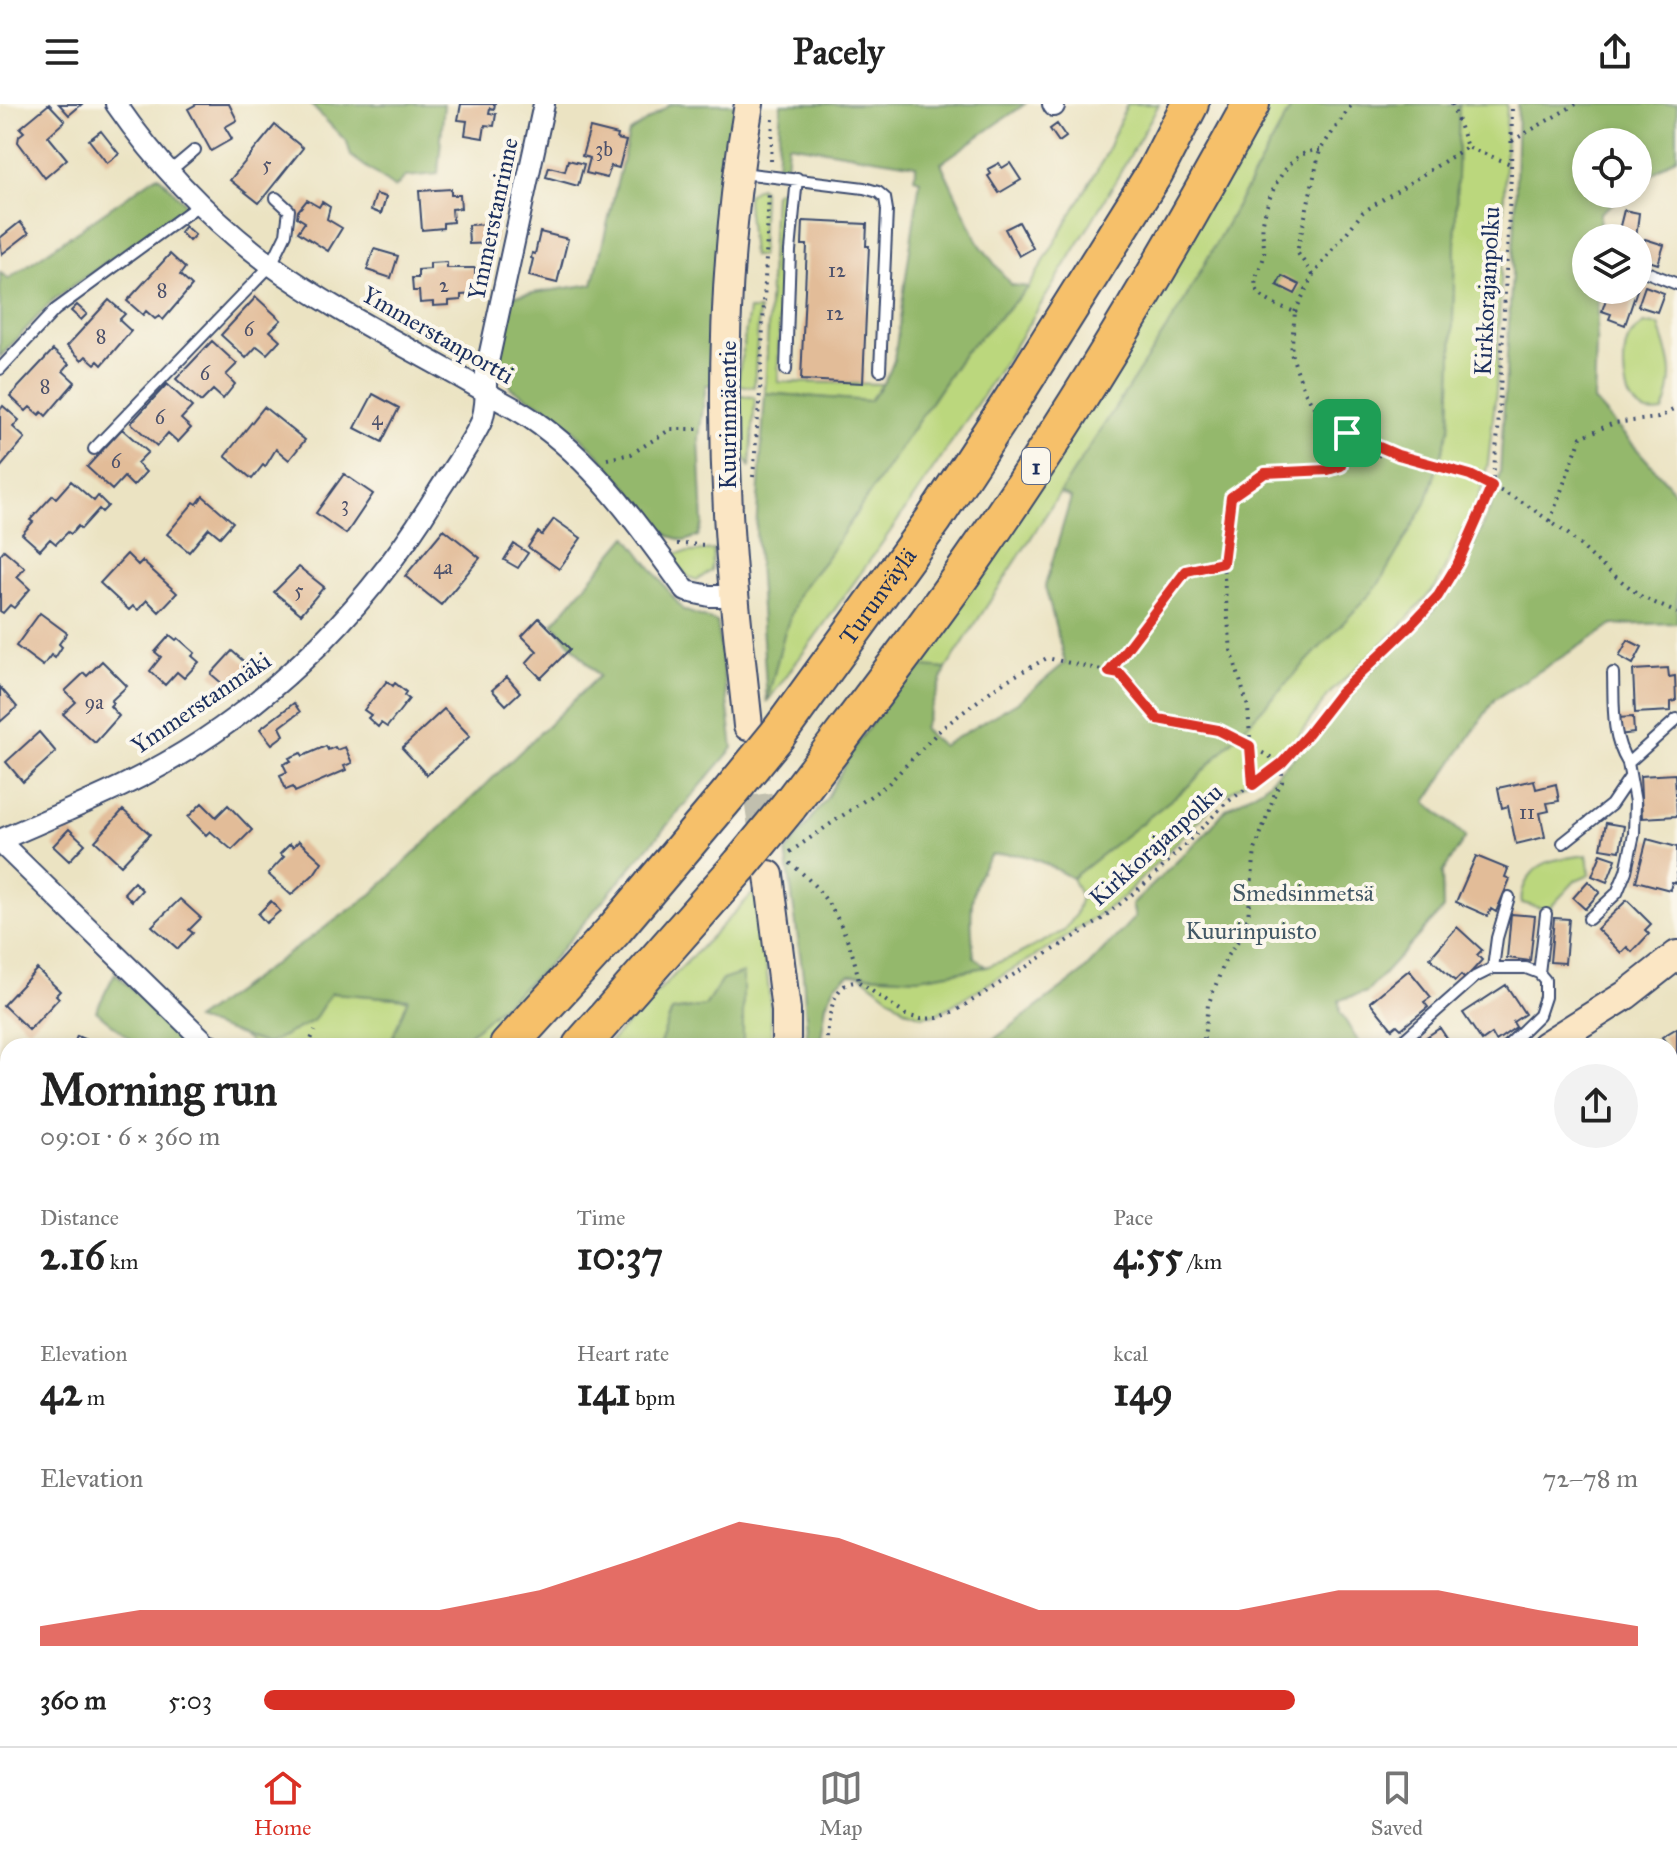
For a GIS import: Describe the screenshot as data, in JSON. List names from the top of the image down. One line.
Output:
{"streets":{"highway":["1","Turunväylä"],"street":["Ymmerstanrinne","Ymmerstanportti","Kuurinmäentie","Ymmerstanmäki"],"path":["Kirkkorajanpolku"]},"crossings":[["Ymmerstanrinne","Ymmerstanportti"],["Ymmerstanrinne","Ymmerstanmäki"],["Ymmerstanportti","Kuurinmäentie"],["Ymmerstanportti","Ymmerstanmäki"],["Kuurinmäentie","Turunväylä"]],"parks":["Smedsinmetsä","Kuurinpuisto"],"house_numbers":["3b","5","12","2","8","12","6","8","6","8","6","4","6","3","4a","5","9a","11"],"page":{"header":"Pacely","heading":["Morning run","09:01 · 6 × 360 m"],"stats":[["Distance","2.16 km"],["Time","10:37"],["Pace","4:55 /km"],["Elevation","42 m"],["Heart rate","141 bpm"],["kcal","149"]],"chart":["Elevation","72–78 m"],"list":[{"name":"360 m","note":"5:03"}],"tabs":["Home","Map","Saved"]}}
